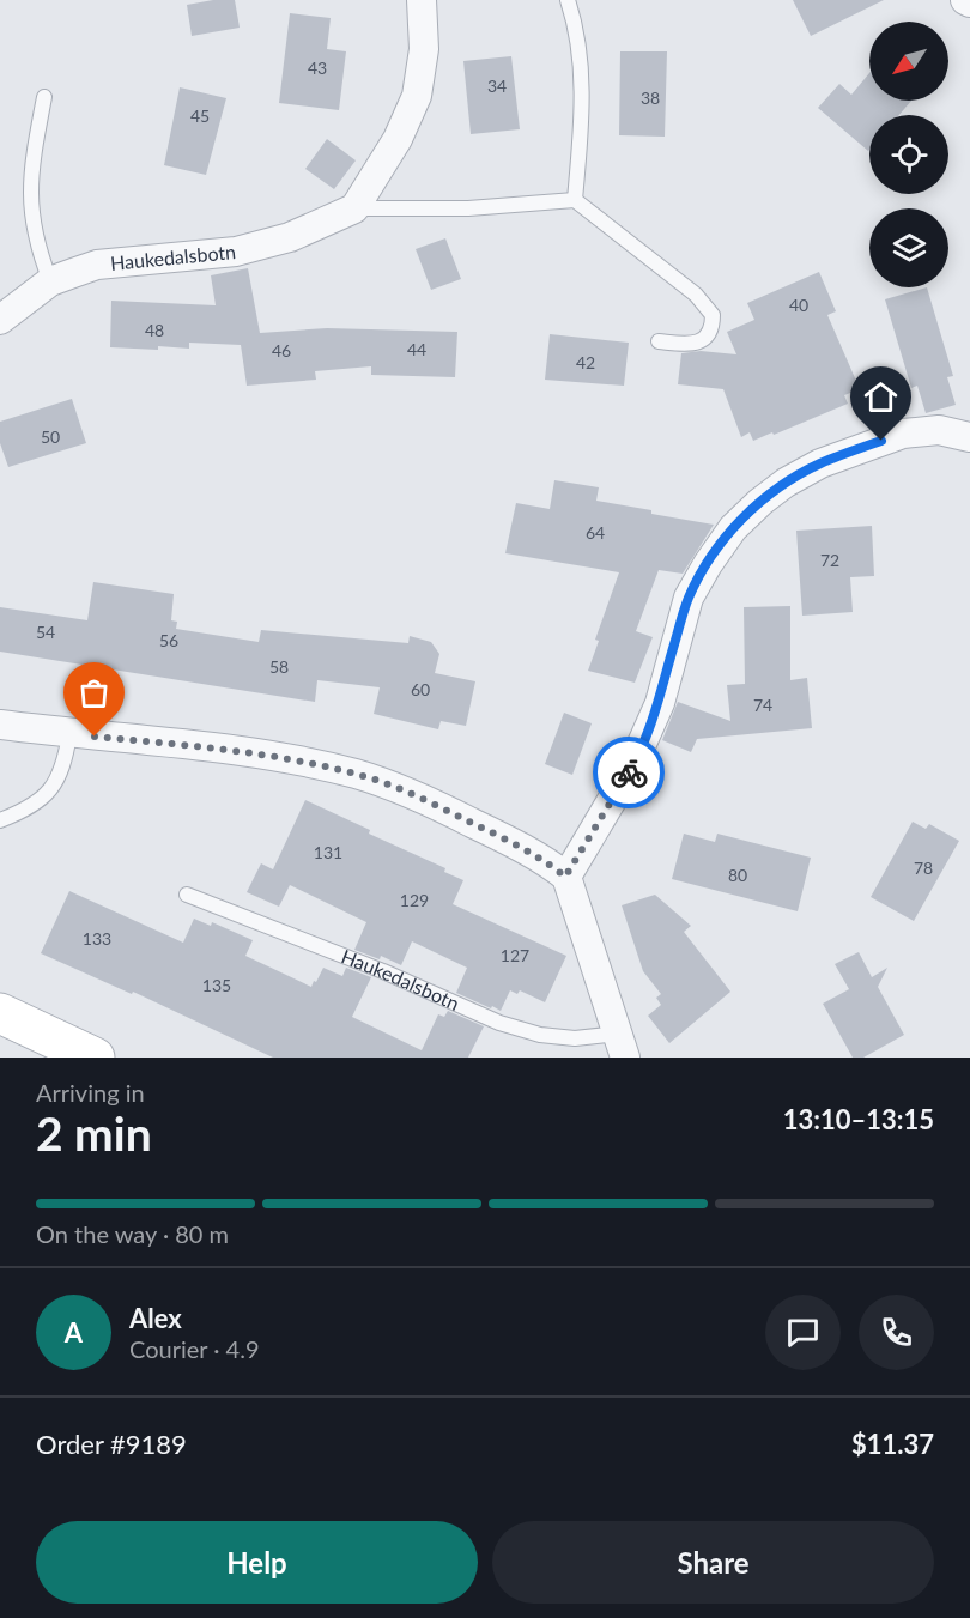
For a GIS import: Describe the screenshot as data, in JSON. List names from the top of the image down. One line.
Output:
{"streets":{"street":["Haukedalsbotn"]},"house_numbers":["43","34","38","45","40","48","44","46","42","50","64","72","54","56","58","60","74","131","78","80","129","133","127","135"],"north":"bottom left","page":{"heading":["2 min","Arriving in","13:10–13:15"],"panel":["Alex","Courier · 4.9","Order #9189","$11.37"],"bar":"On the way · 80 m","round":"A","buttons":["Help","Share"]}}
